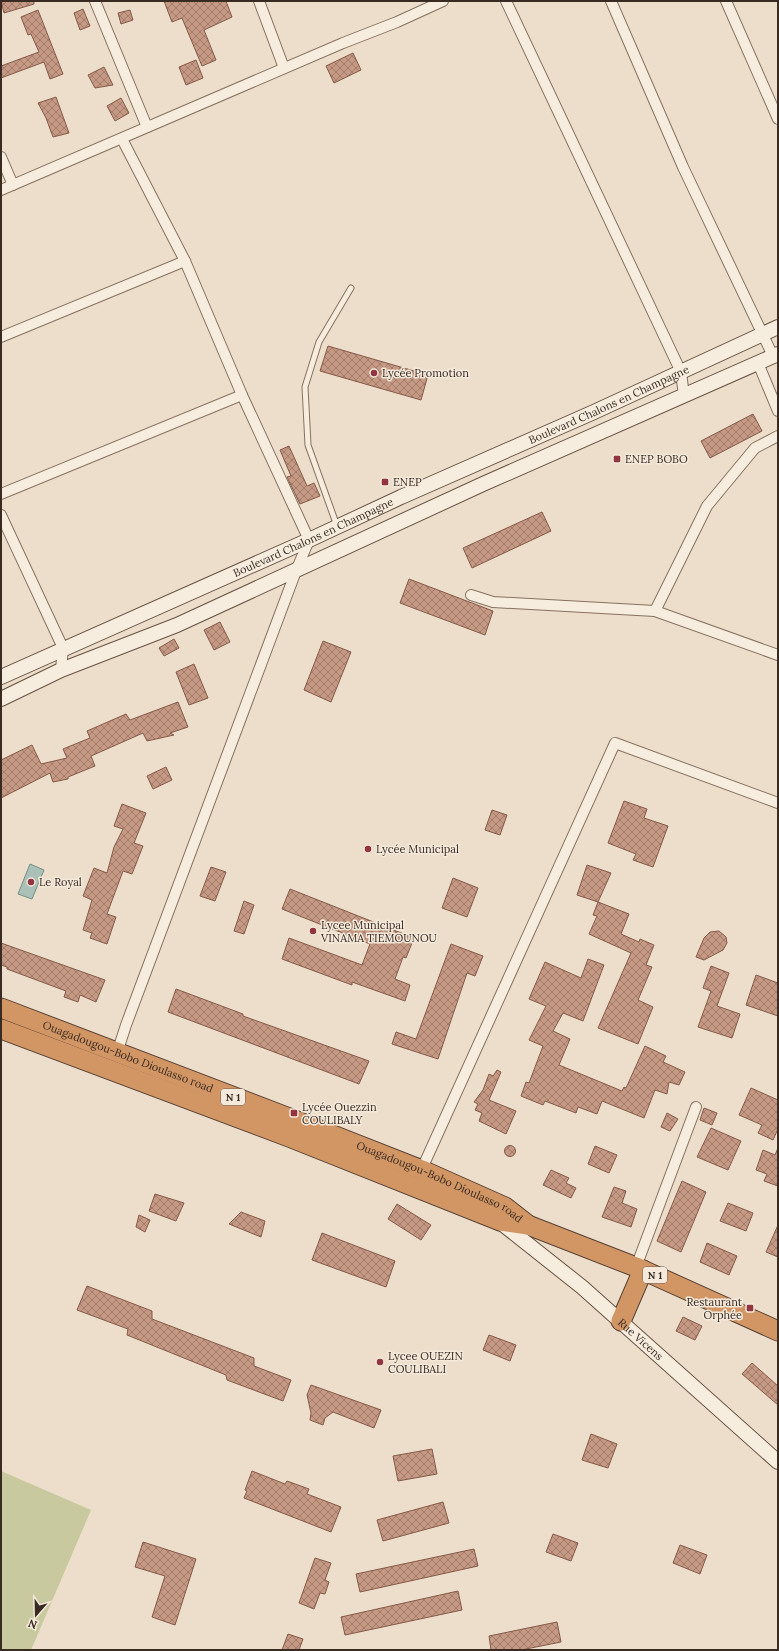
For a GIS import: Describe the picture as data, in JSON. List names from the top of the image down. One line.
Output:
{"streets":{"highway":["Ouagadougou-Bobo Dioulasso road","N 1"],"main road":["Boulevard Chalons en Champagne","Rue Vicens"]},"crossings":[["Ouagadougou-Bobo Dioulasso road","N 1"],["Ouagadougou-Bobo Dioulasso road","Rue Vicens"]],"places":{"other":["Lycée Promotion","Lycée Municipal","Le Royal","Lycee Municipal VINAMA TIEMOUNOU","Lycee OUEZIN COULIBALI"],"transit":["ENEP BOBO","ENEP","Lycée Ouezzin COULIBALY","Restaurant Orphée"]},"north":"bottom"}
